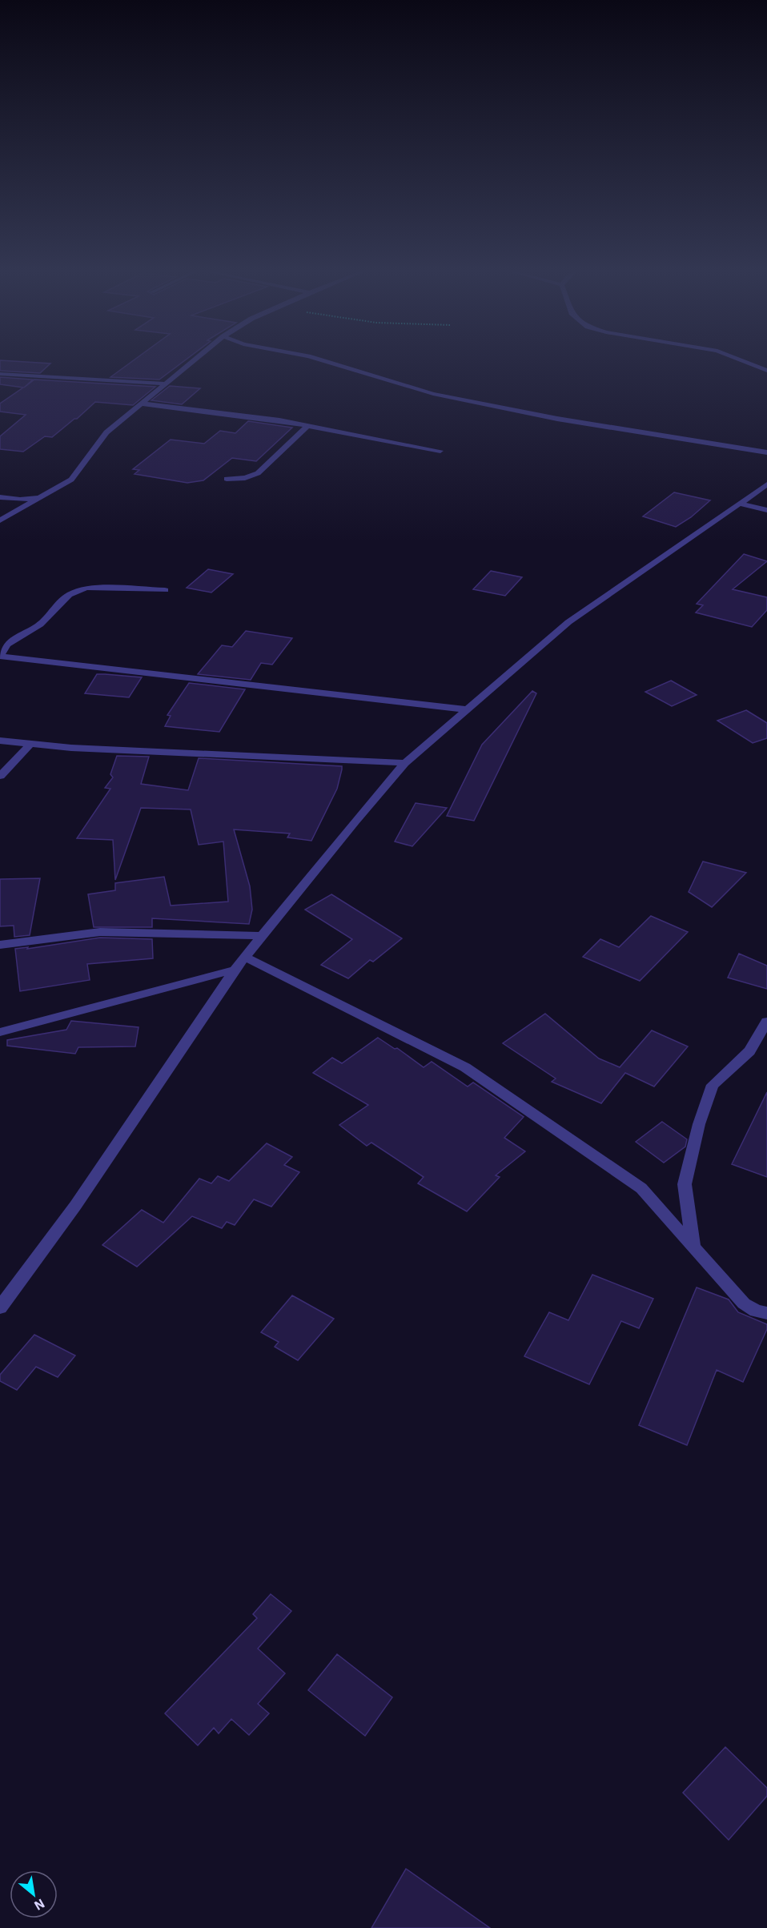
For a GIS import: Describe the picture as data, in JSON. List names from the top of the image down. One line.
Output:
{"north":"bottom right"}
